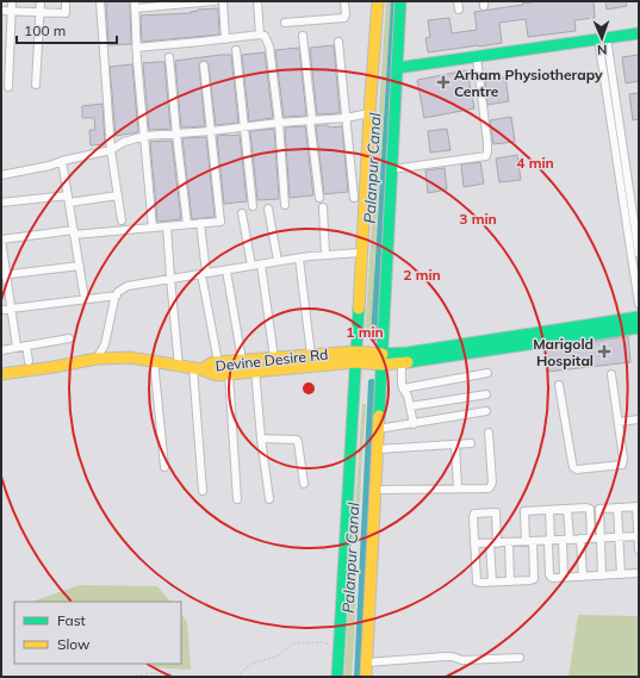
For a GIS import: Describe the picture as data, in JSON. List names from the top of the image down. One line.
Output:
{"streets":{"street":["Devine Desire Rd"]},"water":["Palanpur Canal"],"places":{"health":["Arham Physiotherapy Centre","Marigold Hospital"]},"legend":["Fast","Slow"],"scale_bar":"100 m","north":"bottom","rings":["4 min","3 min","2 min","1 min"]}
